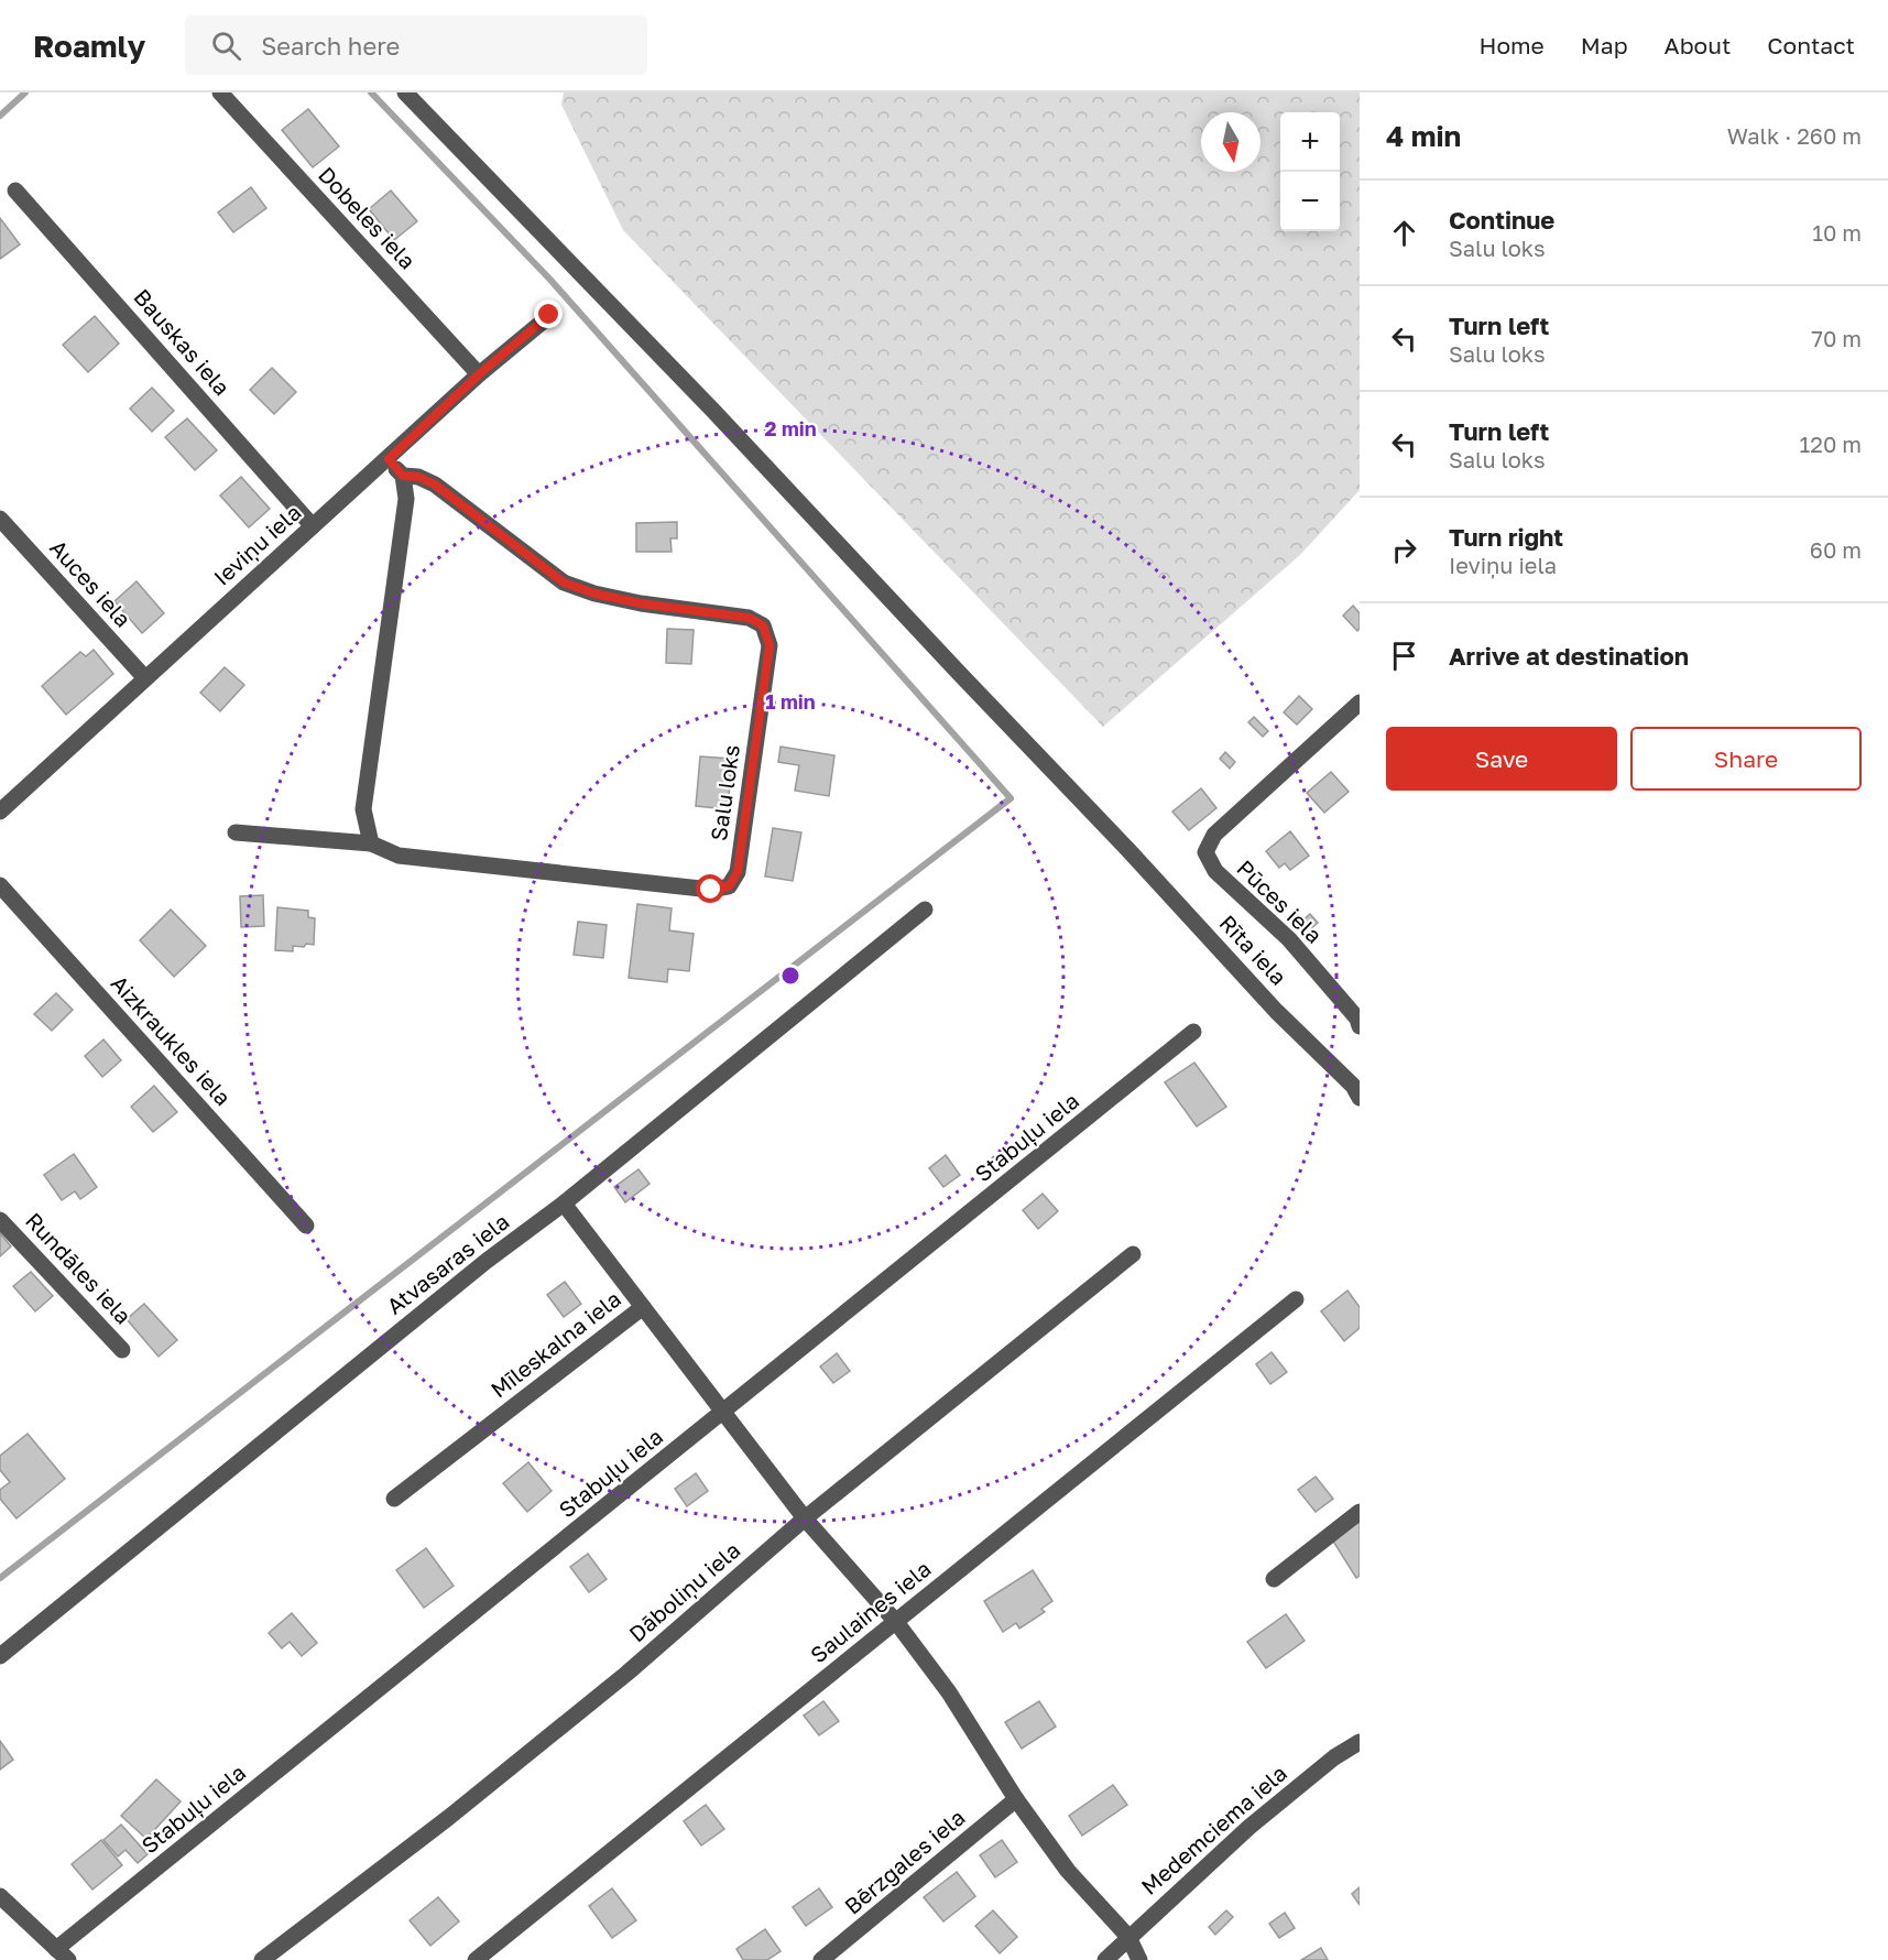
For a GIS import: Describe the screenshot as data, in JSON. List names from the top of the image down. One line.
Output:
{"streets":{"street":["Dobeles iela","Bauskas iela","Ieviņu iela","Auces iela","Salu loks","Pūces iela","Rīta iela","Aizkraukles iela","Stabuļu iela","Atvasaras iela","Rundāles iela","Mīleskalna iela","Dāboliņu iela","Saulaines iela","Medemciema iela","Bērzgales iela"]},"crossings":[["Dobeles iela","Ieviņu iela"],["Bauskas iela","Ieviņu iela"],["Ieviņu iela","Auces iela"],["Atvasaras iela","Mīleskalna iela"]],"north":"bottom","page":{"header":"Roamly","search":"Search here","nav":["Home","Map","About","Contact"],"heading":["4 min","Walk · 260 m"],"map_buttons":["+","−"],"list":[["Continue","Salu loks","10 m"],["Turn left","Salu loks","70 m"],["Turn left","Salu loks","120 m"],["Turn right","Ieviņu iela","60 m"],"Arrive at destination"],"buttons":["Save","Share"]},"rings":["2 min","1 min"]}
